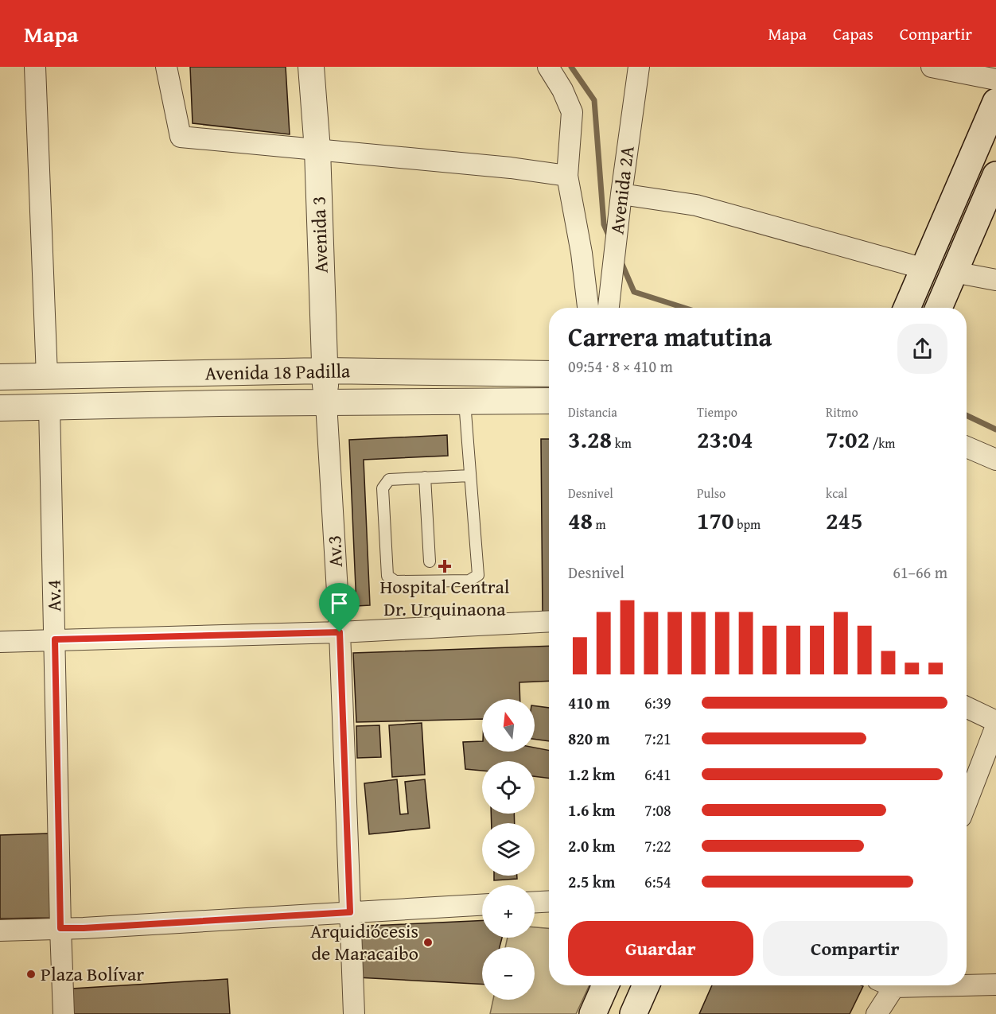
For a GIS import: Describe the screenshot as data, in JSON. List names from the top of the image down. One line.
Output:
{"streets":{"street":["Avenida 2A","Avenida 3","Avenida 18 Padilla","Av.3","Av.4"]},"crossings":[["Avenida 3","Avenida 18 Padilla"],["Avenida 3","Av.3"],["Avenida 18 Padilla","Av.3"],["Avenida 18 Padilla","Av.4"]],"places":{"health":["Hospital Central Dr. Urquinaona"],"other":["Arquidiócesis de Maracaibo","Plaza Bolívar"]},"north":"top","page":{"header":"Mapa","nav":["Mapa","Capas","Compartir"],"heading":["Carrera matutina","09:54 · 8 × 410 m"],"stats":[["Distancia","3.28 km"],["Tiempo","23:04"],["Ritmo","7:02 /km"],["Desnivel","48 m"],["Pulso","170 bpm"],["kcal","245"]],"chart":["Desnivel","61–66 m"],"list":[{"name":"410 m","note":"6:39"},{"name":"820 m","note":"7:21"},{"name":"1.2 km","note":"6:41"},{"name":"1.6 km","note":"7:08"},{"name":"2.0 km","note":"7:22"},{"name":"2.5 km","note":"6:54"}],"map_buttons":["+","−"],"buttons":["Guardar","Compartir"]}}
